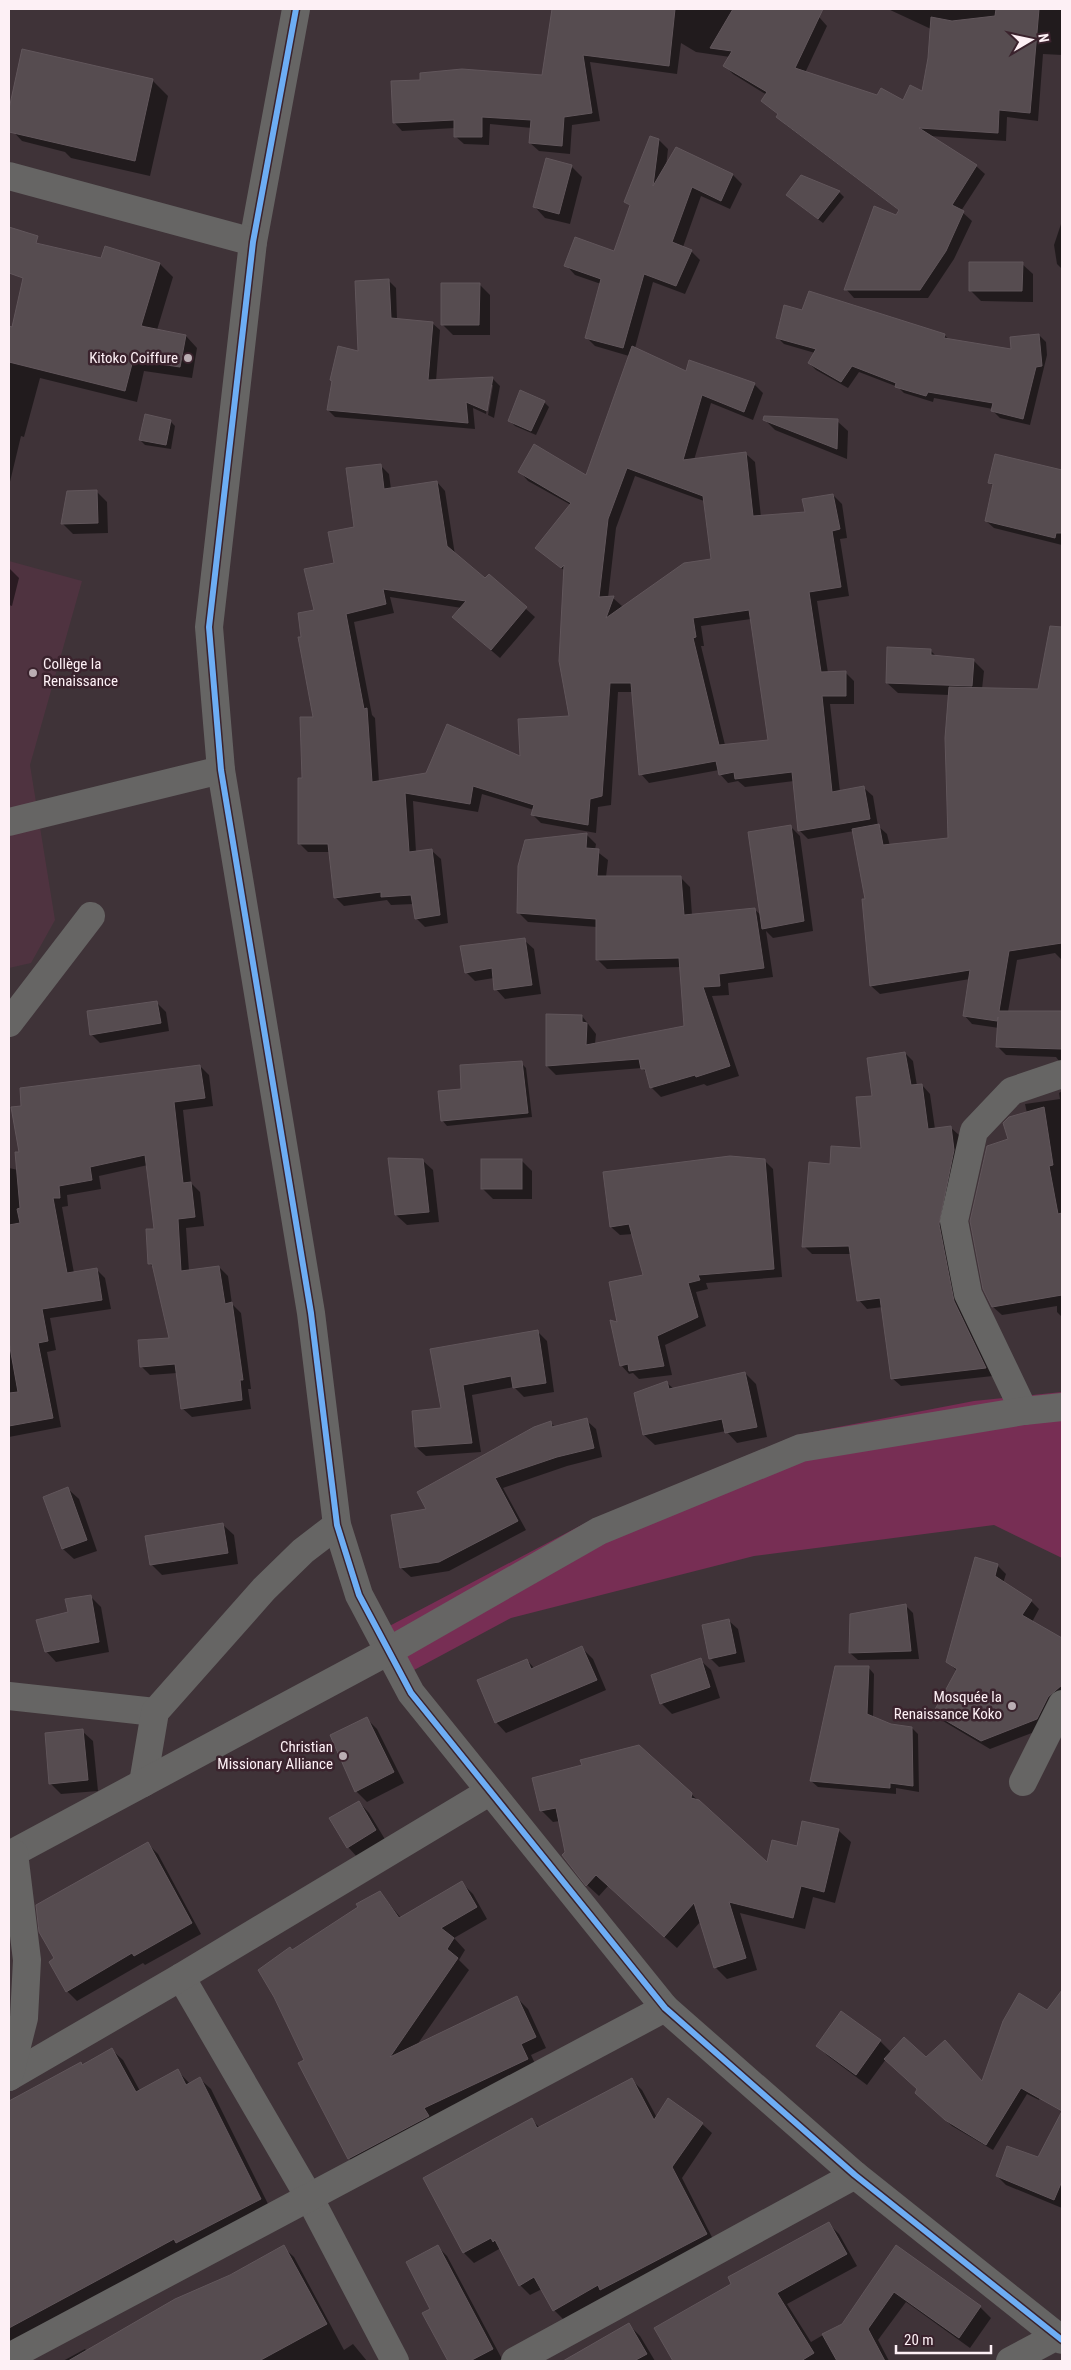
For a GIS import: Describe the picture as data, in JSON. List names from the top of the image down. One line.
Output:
{"places":["Kitoko Coiffure","Collège la Renaissance","Mosquée la Renaissance Koko","Christian Missionary Alliance"],"scale_bar":"20 m","north":"right"}
